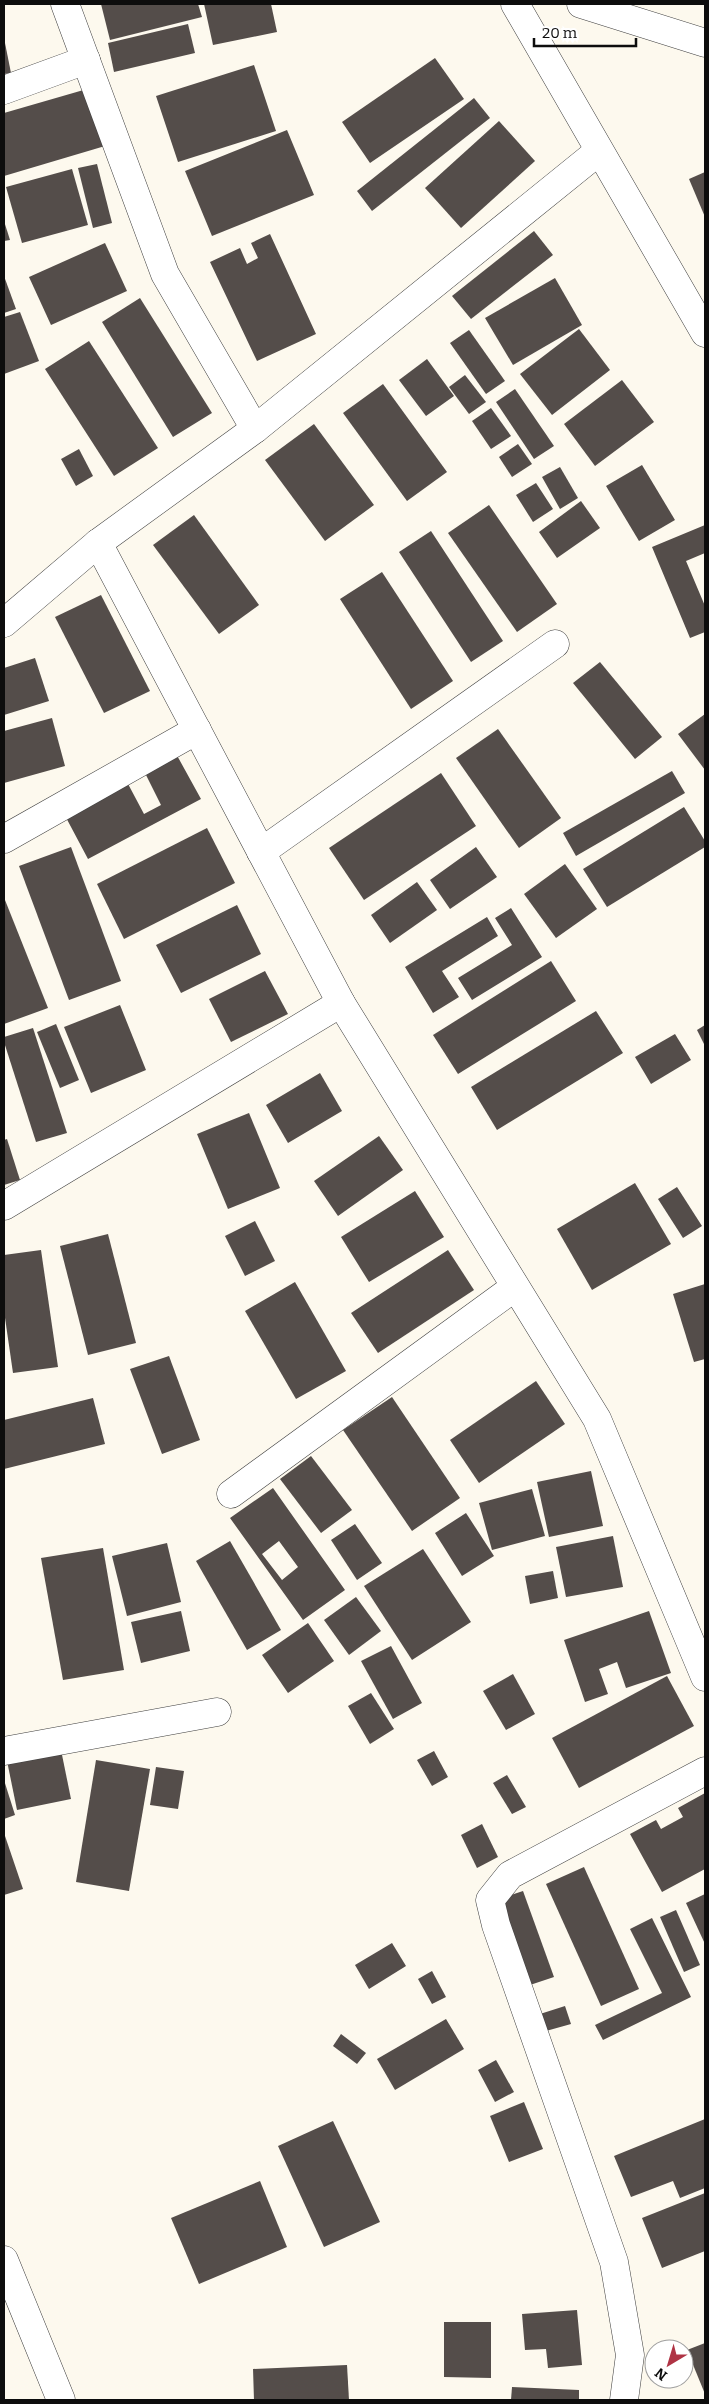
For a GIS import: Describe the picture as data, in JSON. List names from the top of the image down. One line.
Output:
{"scale_bar":"20 m","north":"bottom left"}
